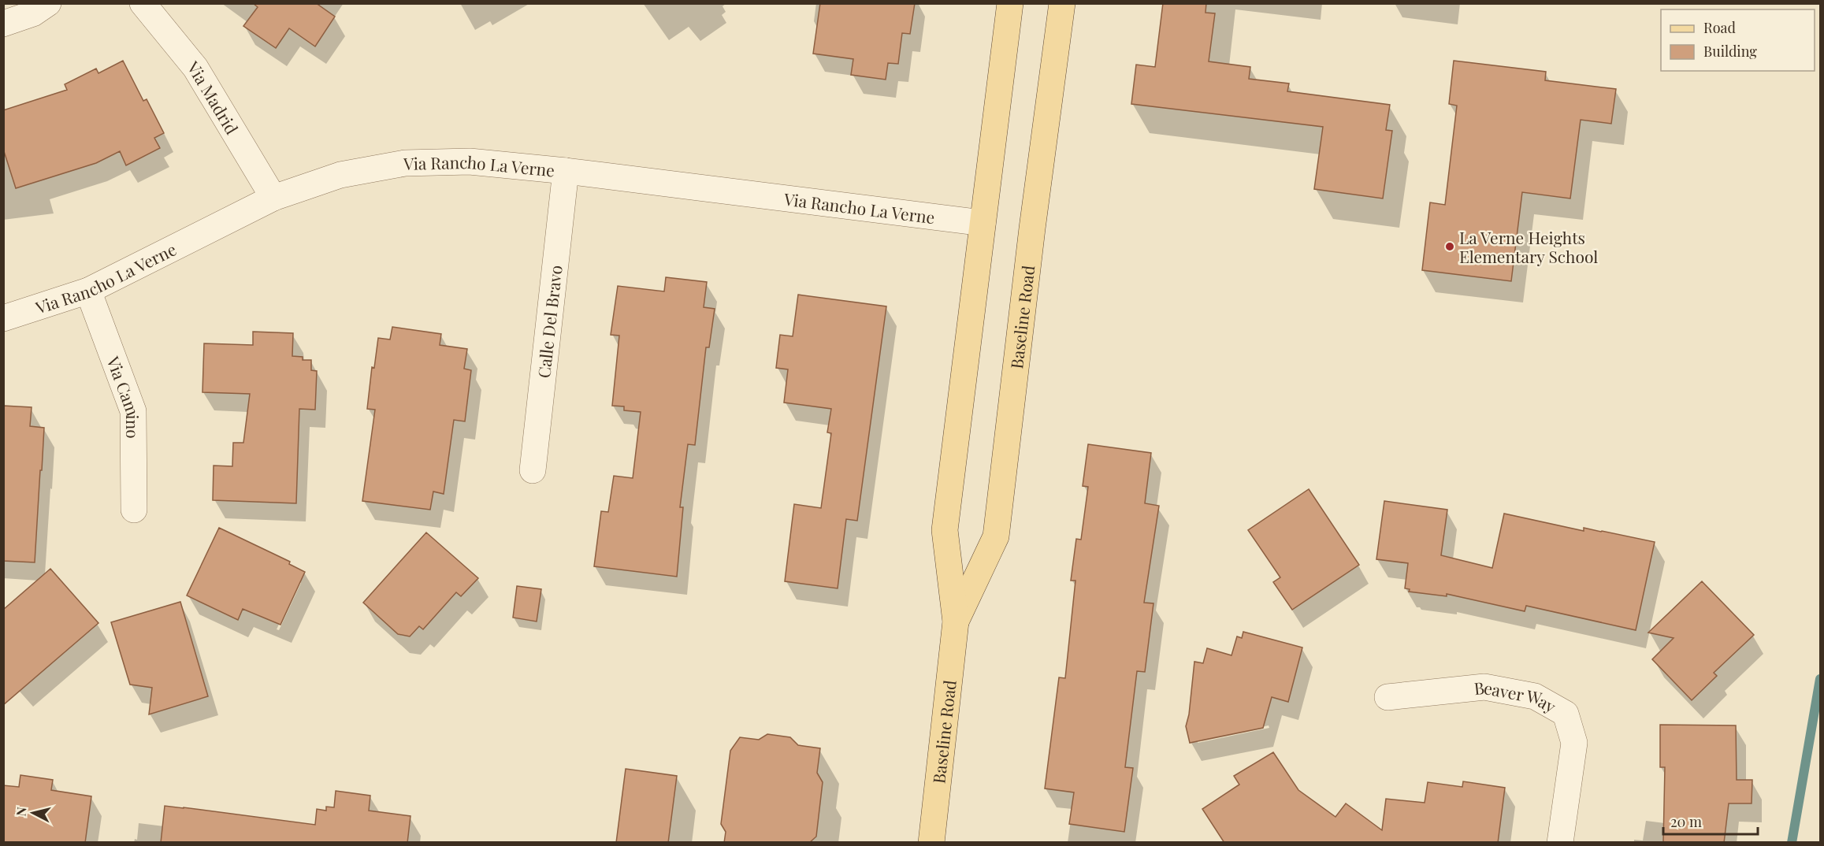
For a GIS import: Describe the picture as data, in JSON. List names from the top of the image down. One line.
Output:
{"streets":{"main road":["Baseline Road"],"street":["Via Madrid","Via Rancho La Verne","Calle Del Bravo","Via Camino","Beaver Way"]},"crossings":[["Via Madrid","Via Rancho La Verne"],["Via Rancho La Verne","Baseline Road"],["Via Rancho La Verne","Calle Del Bravo"],["Via Rancho La Verne","Via Camino"]],"places":["La Verne Heights Elementary School"],"legend":["Road","Building"],"scale_bar":"20 m","north":"left"}
